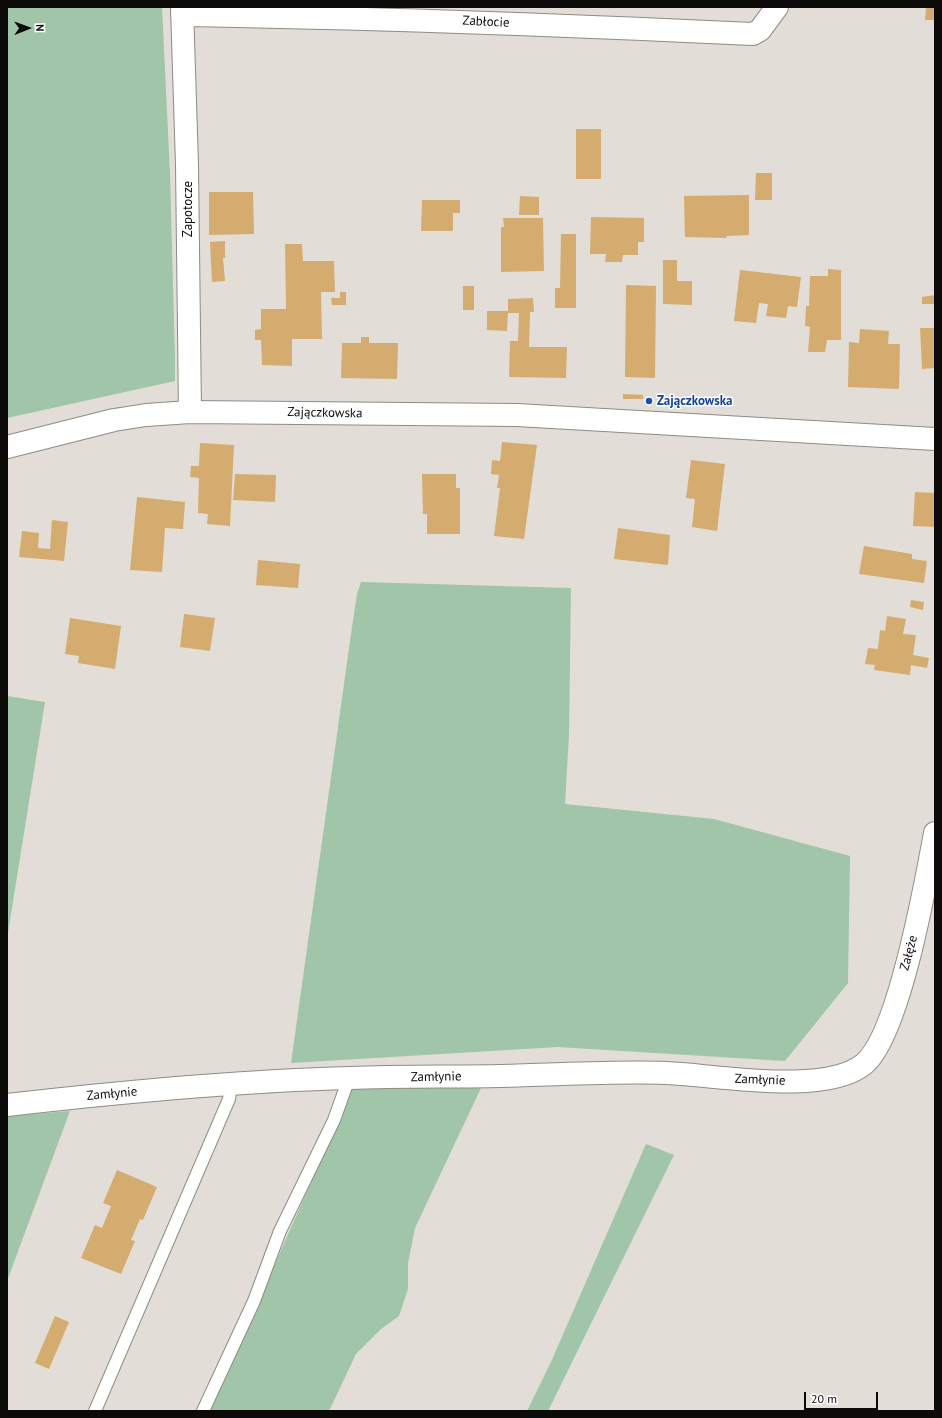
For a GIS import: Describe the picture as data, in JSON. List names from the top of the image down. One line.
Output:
{"streets":{"street":["Zabłocie","Zapotocze","Zajączkowska","Załęże","Zamłynie"]},"crossings":[["Zabłocie","Zapotocze"],["Zapotocze","Zajączkowska"],["Załęże","Zamłynie"]],"places":["Zajączkowska"],"scale_bar":"20 m","north":"right"}
